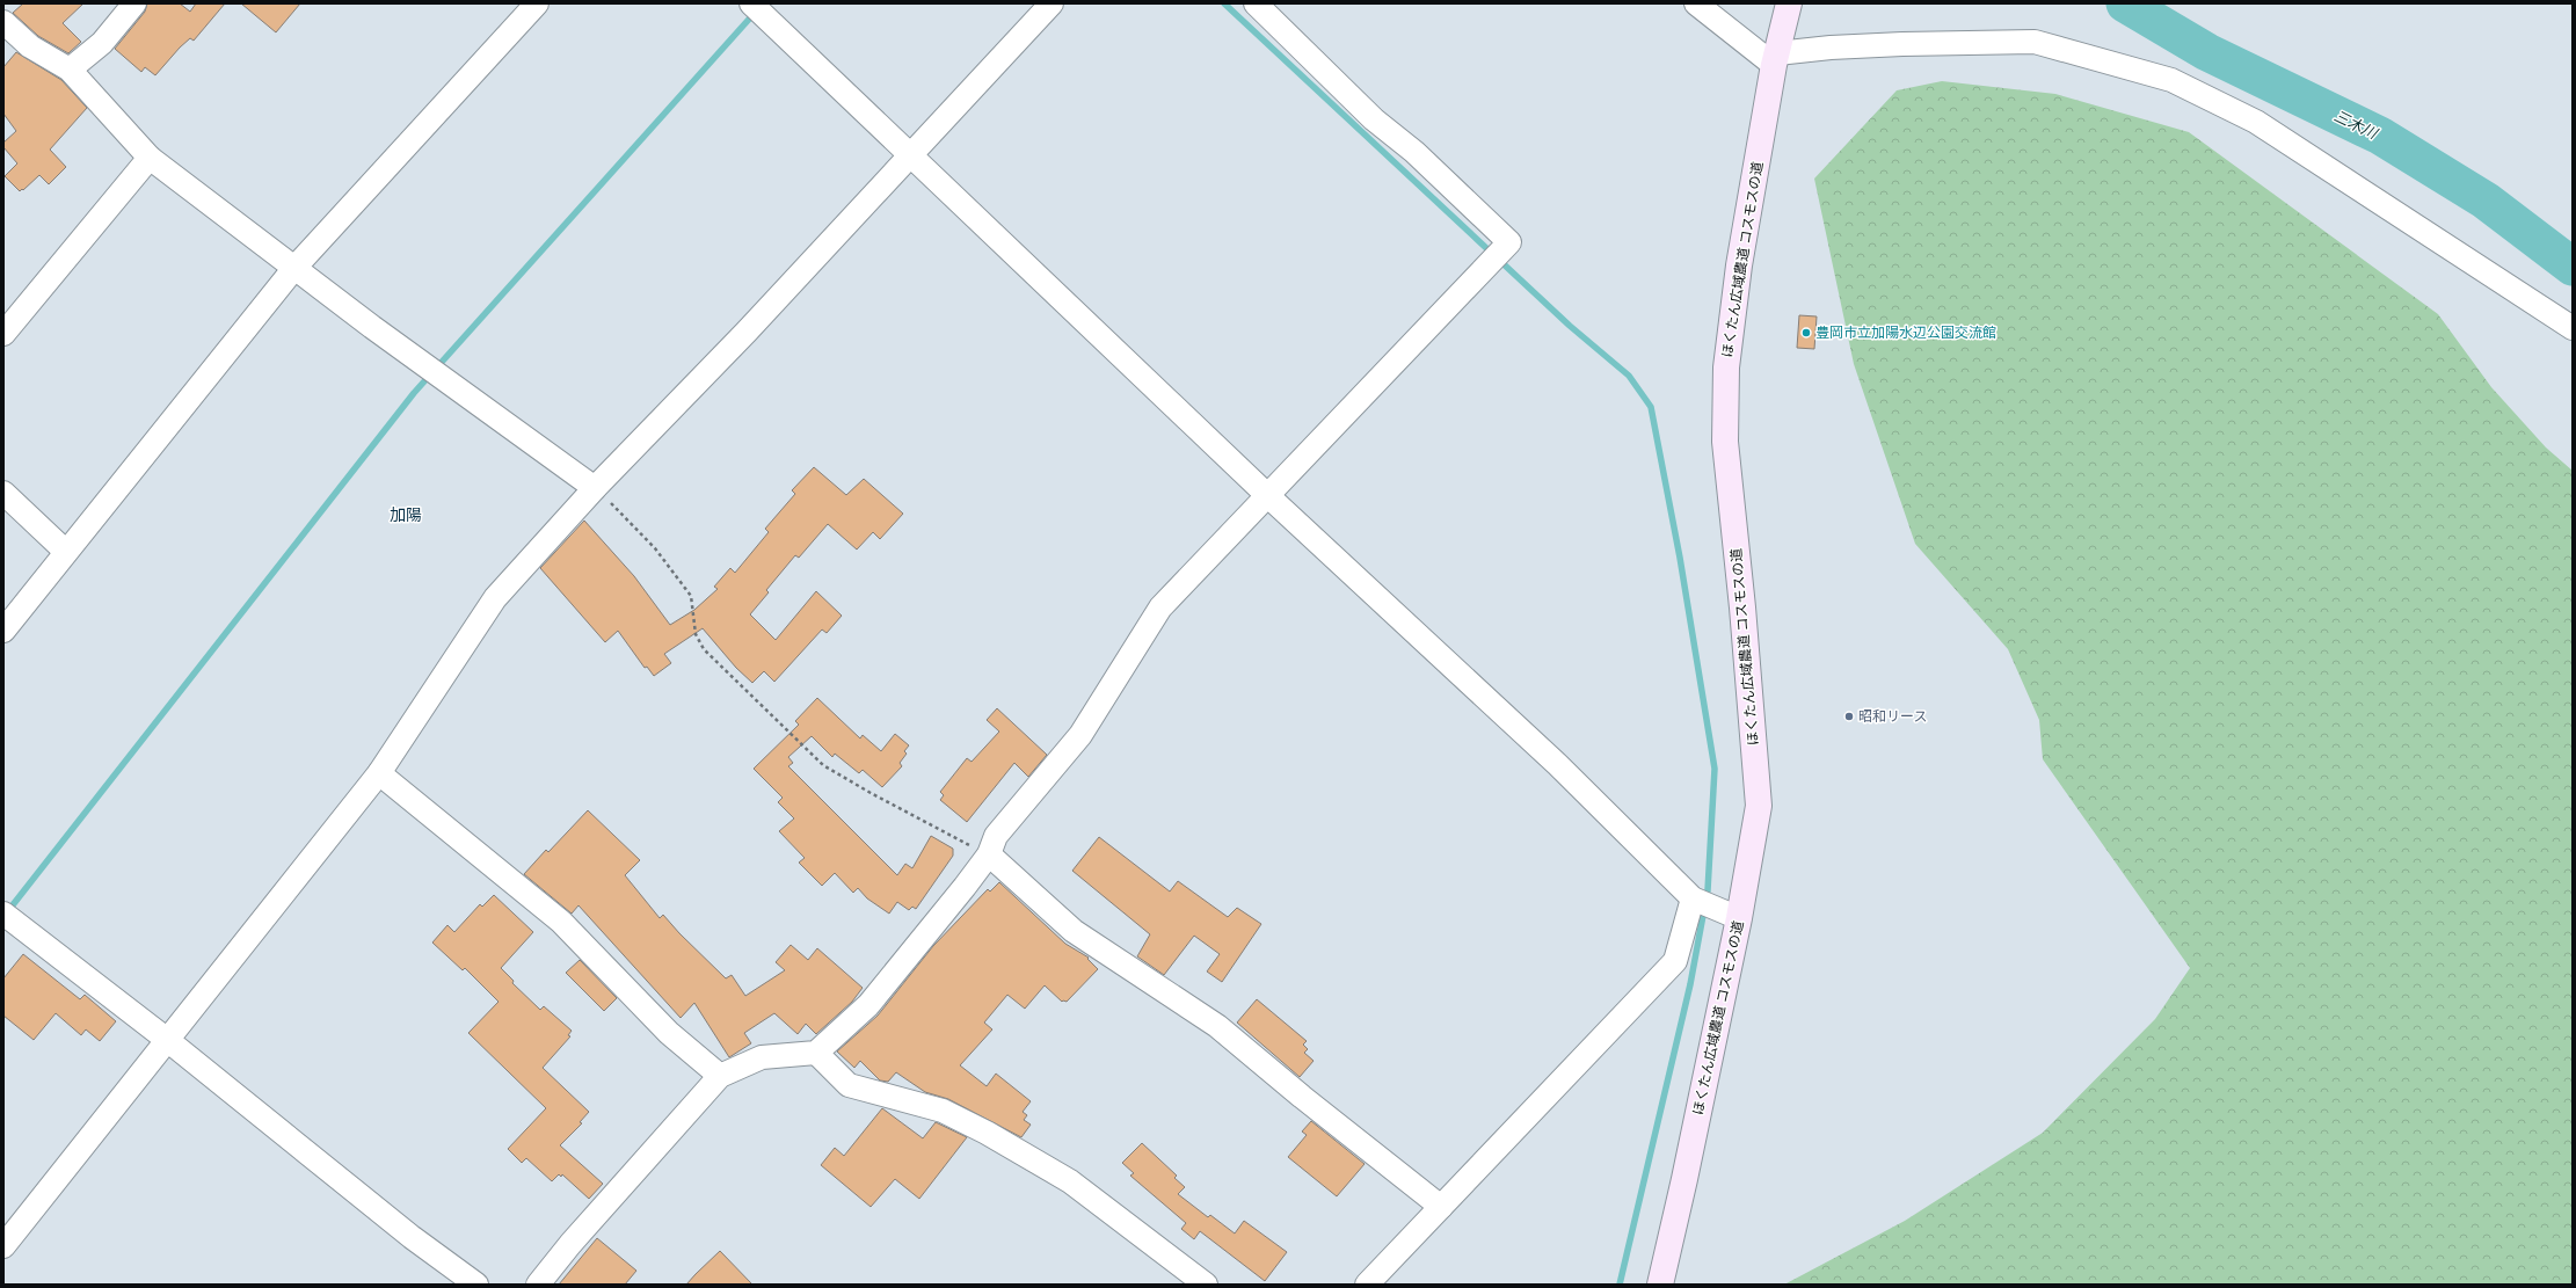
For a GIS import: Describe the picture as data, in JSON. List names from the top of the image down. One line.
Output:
{"streets":{"street":["ほくたん広域農道 コスモスの道"]},"districts":["加陽"],"water":["三木川"],"places":["豊岡市立加陽水辺公園交流館","昭和リース"]}
